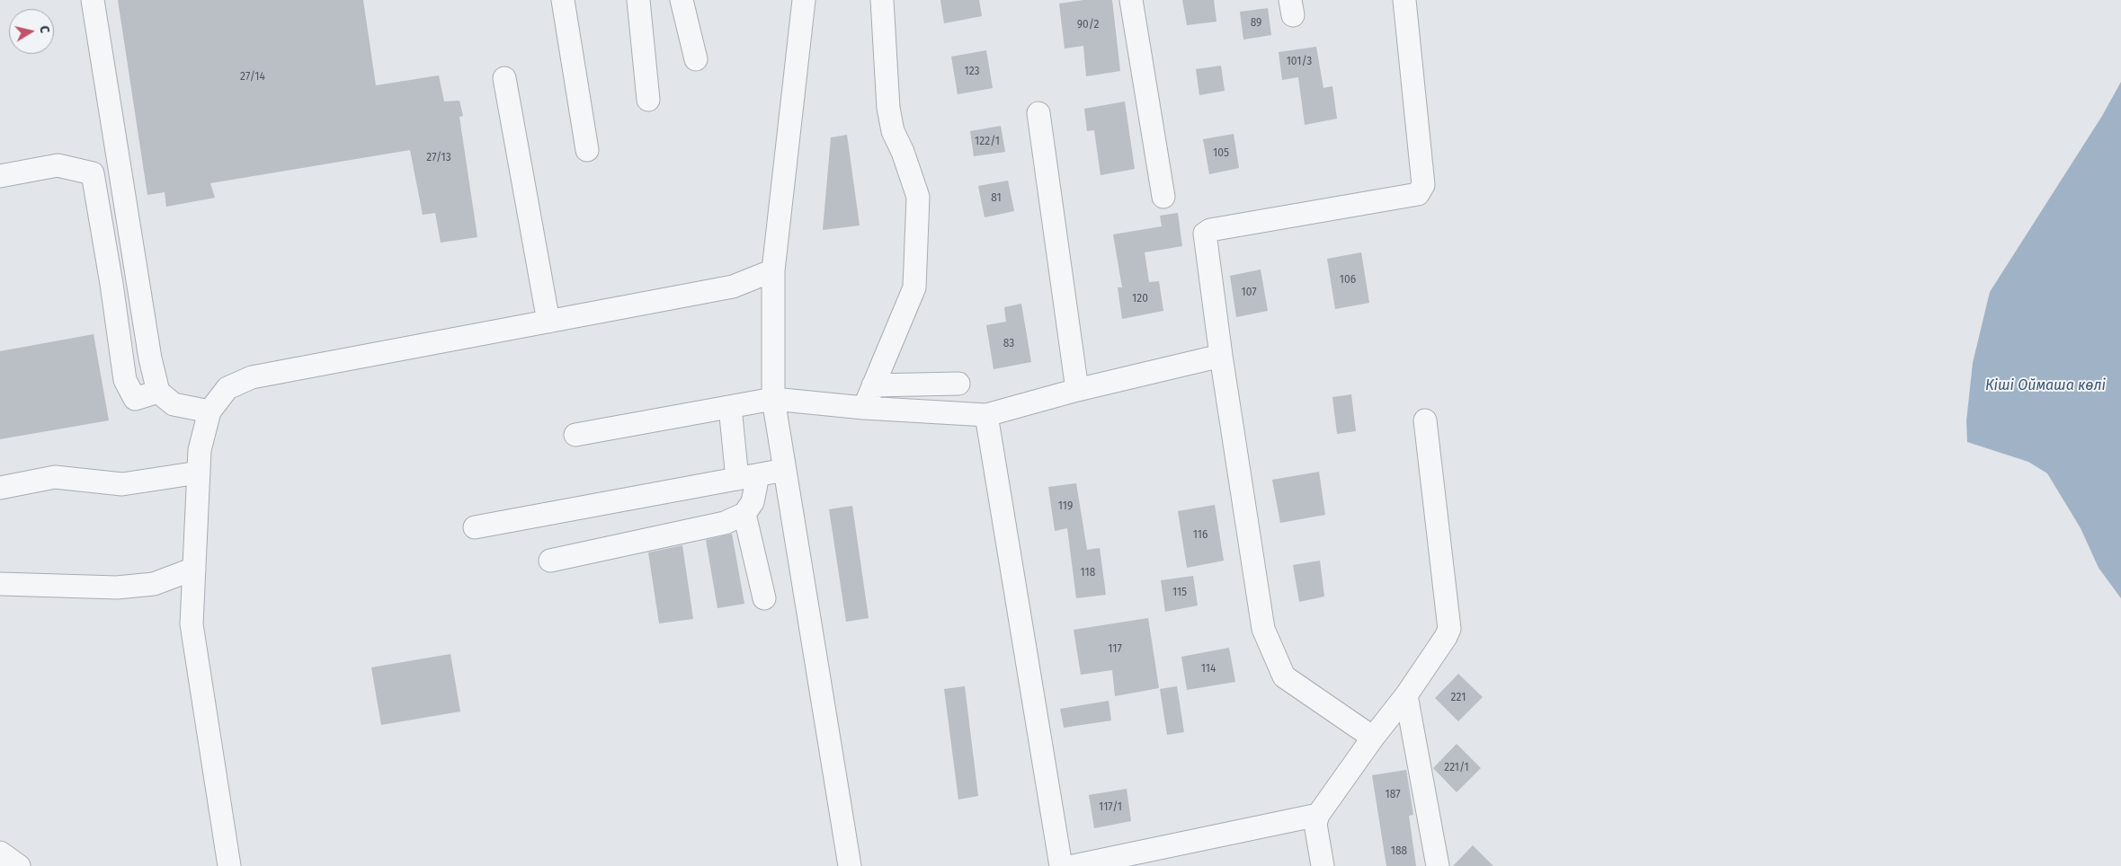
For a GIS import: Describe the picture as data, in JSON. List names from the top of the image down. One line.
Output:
{"water":["Кіші Оймаша көлi"],"house_numbers":["89","90/2","101/3","123","27/14","122/1","105","27/13","81","106","107","120","83","119","116","118","115","117","114","221","221/1","187","117/1","188"],"north":"right"}
